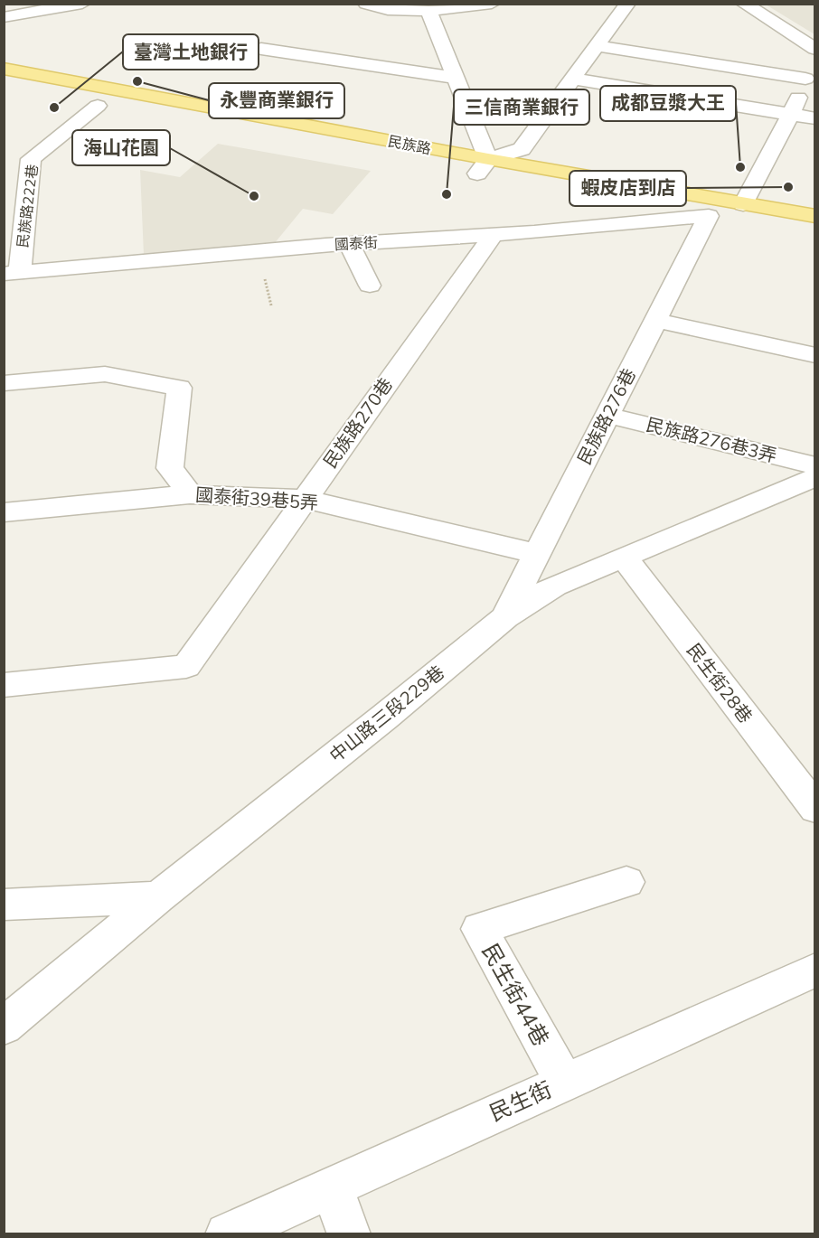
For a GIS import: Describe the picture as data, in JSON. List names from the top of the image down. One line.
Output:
{"streets":{"main road":["民族路"],"street":["民族路222巷","國泰街","民族路276巷","民族路270巷","民族路276巷3弄","國泰街39巷5弄","民生街28巷","中山路三段229巷","民生街44巷","民生街"]},"crossings":[["民族路","國泰街"],["民族路","民族路276巷"],["民族路222巷","國泰街"],["國泰街","民族路276巷"],["國泰街","民族路270巷"],["民族路276巷","民族路276巷3弄"],["民族路276巷","國泰街39巷5弄"],["民族路276巷","中山路三段229巷"],["民族路270巷","國泰街39巷5弄"],["民生街28巷","中山路三段229巷"],["民生街44巷","民生街"]],"places":["永豐商業銀行","臺灣土地銀行","成都豆漿大王","蝦皮店到店","三信商業銀行","海山花園"]}
